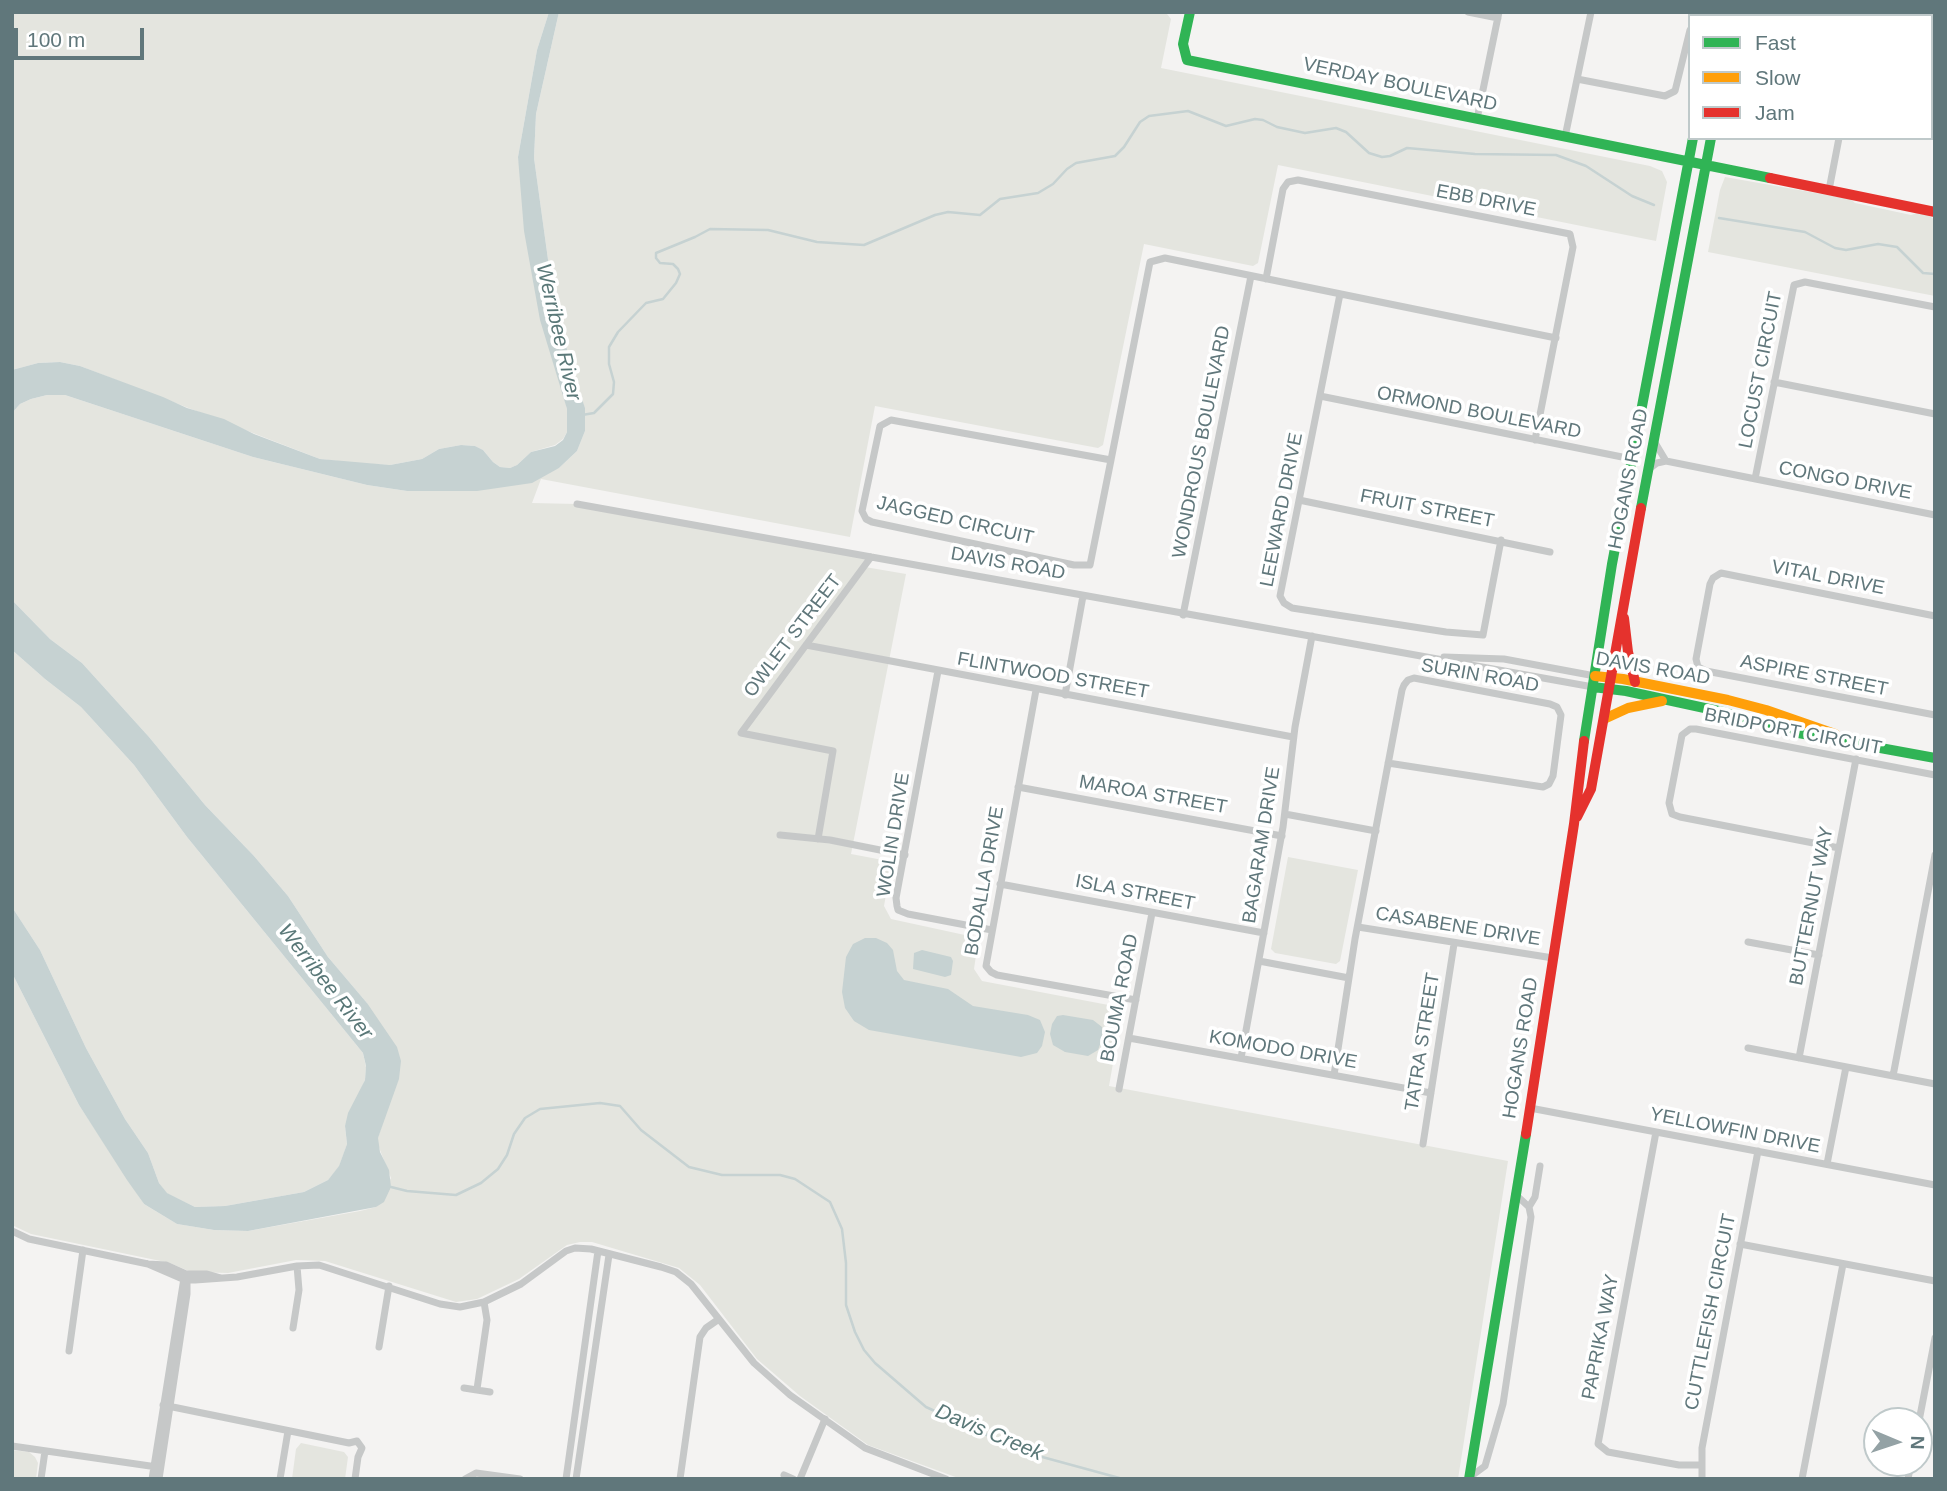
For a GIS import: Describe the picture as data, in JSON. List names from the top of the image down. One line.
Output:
{"streets":{"street":["VERDAY BOULEVARD","EBB DRIVE","LOCUST CIRCUIT","ORMOND BOULEVARD","WONDROUS BOULEVARD","HOGANS ROAD","CONGO DRIVE","FRUIT STREET","LEEWARD DRIVE","JAGGED CIRCUIT","DAVIS ROAD","VITAL DRIVE","OWLET STREET","FLINTWOOD STREET","SURIN ROAD","ASPIRE STREET","BRIDPORT CIRCUIT","MAROA STREET","WOLIN DRIVE","BAGARAM DRIVE","BODALLA DRIVE","ISLA STREET","BUTTERNUT WAY","CASABENE DRIVE","BOUMA ROAD","TATRA STREET","KOMODO DRIVE","YELLOWFIN DRIVE","CUTTLEFISH CIRCUIT","PAPRIKA WAY"]},"crossings":[["VERDAY BOULEVARD","HOGANS ROAD"],["EBB DRIVE","ORMOND BOULEVARD"],["EBB DRIVE","JAGGED CIRCUIT"],["LOCUST CIRCUIT","CONGO DRIVE"],["ORMOND BOULEVARD","HOGANS ROAD"],["ORMOND BOULEVARD","LEEWARD DRIVE"],["WONDROUS BOULEVARD","JAGGED CIRCUIT"],["WONDROUS BOULEVARD","DAVIS ROAD"],["HOGANS ROAD","DAVIS ROAD"],["HOGANS ROAD","CASABENE DRIVE"],["HOGANS ROAD","YELLOWFIN DRIVE"],["FRUIT STREET","LEEWARD DRIVE"],["LEEWARD DRIVE","JAGGED CIRCUIT"],["DAVIS ROAD","OWLET STREET"],["DAVIS ROAD","BAGARAM DRIVE"],["VITAL DRIVE","ASPIRE STREET"],["OWLET STREET","FLINTWOOD STREET"],["FLINTWOOD STREET","WOLIN DRIVE"],["FLINTWOOD STREET","BAGARAM DRIVE"],["FLINTWOOD STREET","BODALLA DRIVE"],["SURIN ROAD","CASABENE DRIVE"],["SURIN ROAD","KOMODO DRIVE"],["BRIDPORT CIRCUIT","BUTTERNUT WAY"],["MAROA STREET","BAGARAM DRIVE"],["MAROA STREET","BODALLA DRIVE"],["WOLIN DRIVE","BODALLA DRIVE"],["BAGARAM DRIVE","ISLA STREET"],["BAGARAM DRIVE","KOMODO DRIVE"],["BODALLA DRIVE","ISLA STREET"],["BODALLA DRIVE","BOUMA ROAD"],["ISLA STREET","BOUMA ROAD"],["CASABENE DRIVE","TATRA STREET"],["BOUMA ROAD","KOMODO DRIVE"],["TATRA STREET","KOMODO DRIVE"],["YELLOWFIN DRIVE","CUTTLEFISH CIRCUIT"],["YELLOWFIN DRIVE","PAPRIKA WAY"],["CUTTLEFISH CIRCUIT","PAPRIKA WAY"]],"water":["Werribee River","Davis Creek"],"legend":["Fast","Slow","Jam"],"scale_bar":"100 m","north":"right"}
